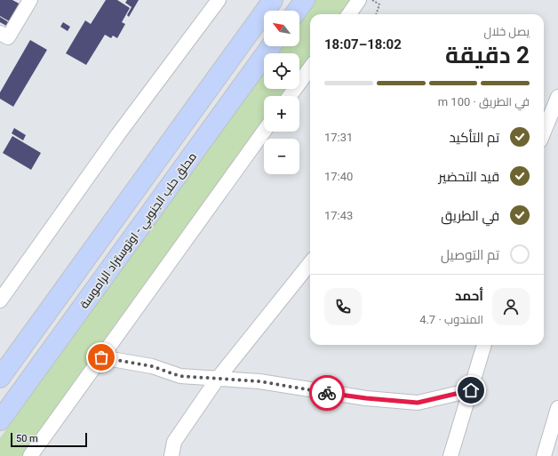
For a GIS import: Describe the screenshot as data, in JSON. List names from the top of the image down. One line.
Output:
{"streets":{"highway":["محلق حلب الجنوبي - اوتوستراد الراموسة"]},"scale_bar":"50 m","north":"top left","page":{"map_buttons":["+","−"],"heading":["2 دقيقة","يصل خلال","18:02–18:07"],"panel":["أحمد","المندوب · 4.7"],"bar":"في الطريق · 100 m","list":[["تم التأكيد","17:31"],["قيد التحضير","17:40"],["في الطريق","17:43"],"تم التوصيل"],"scale":"50 m"}}
